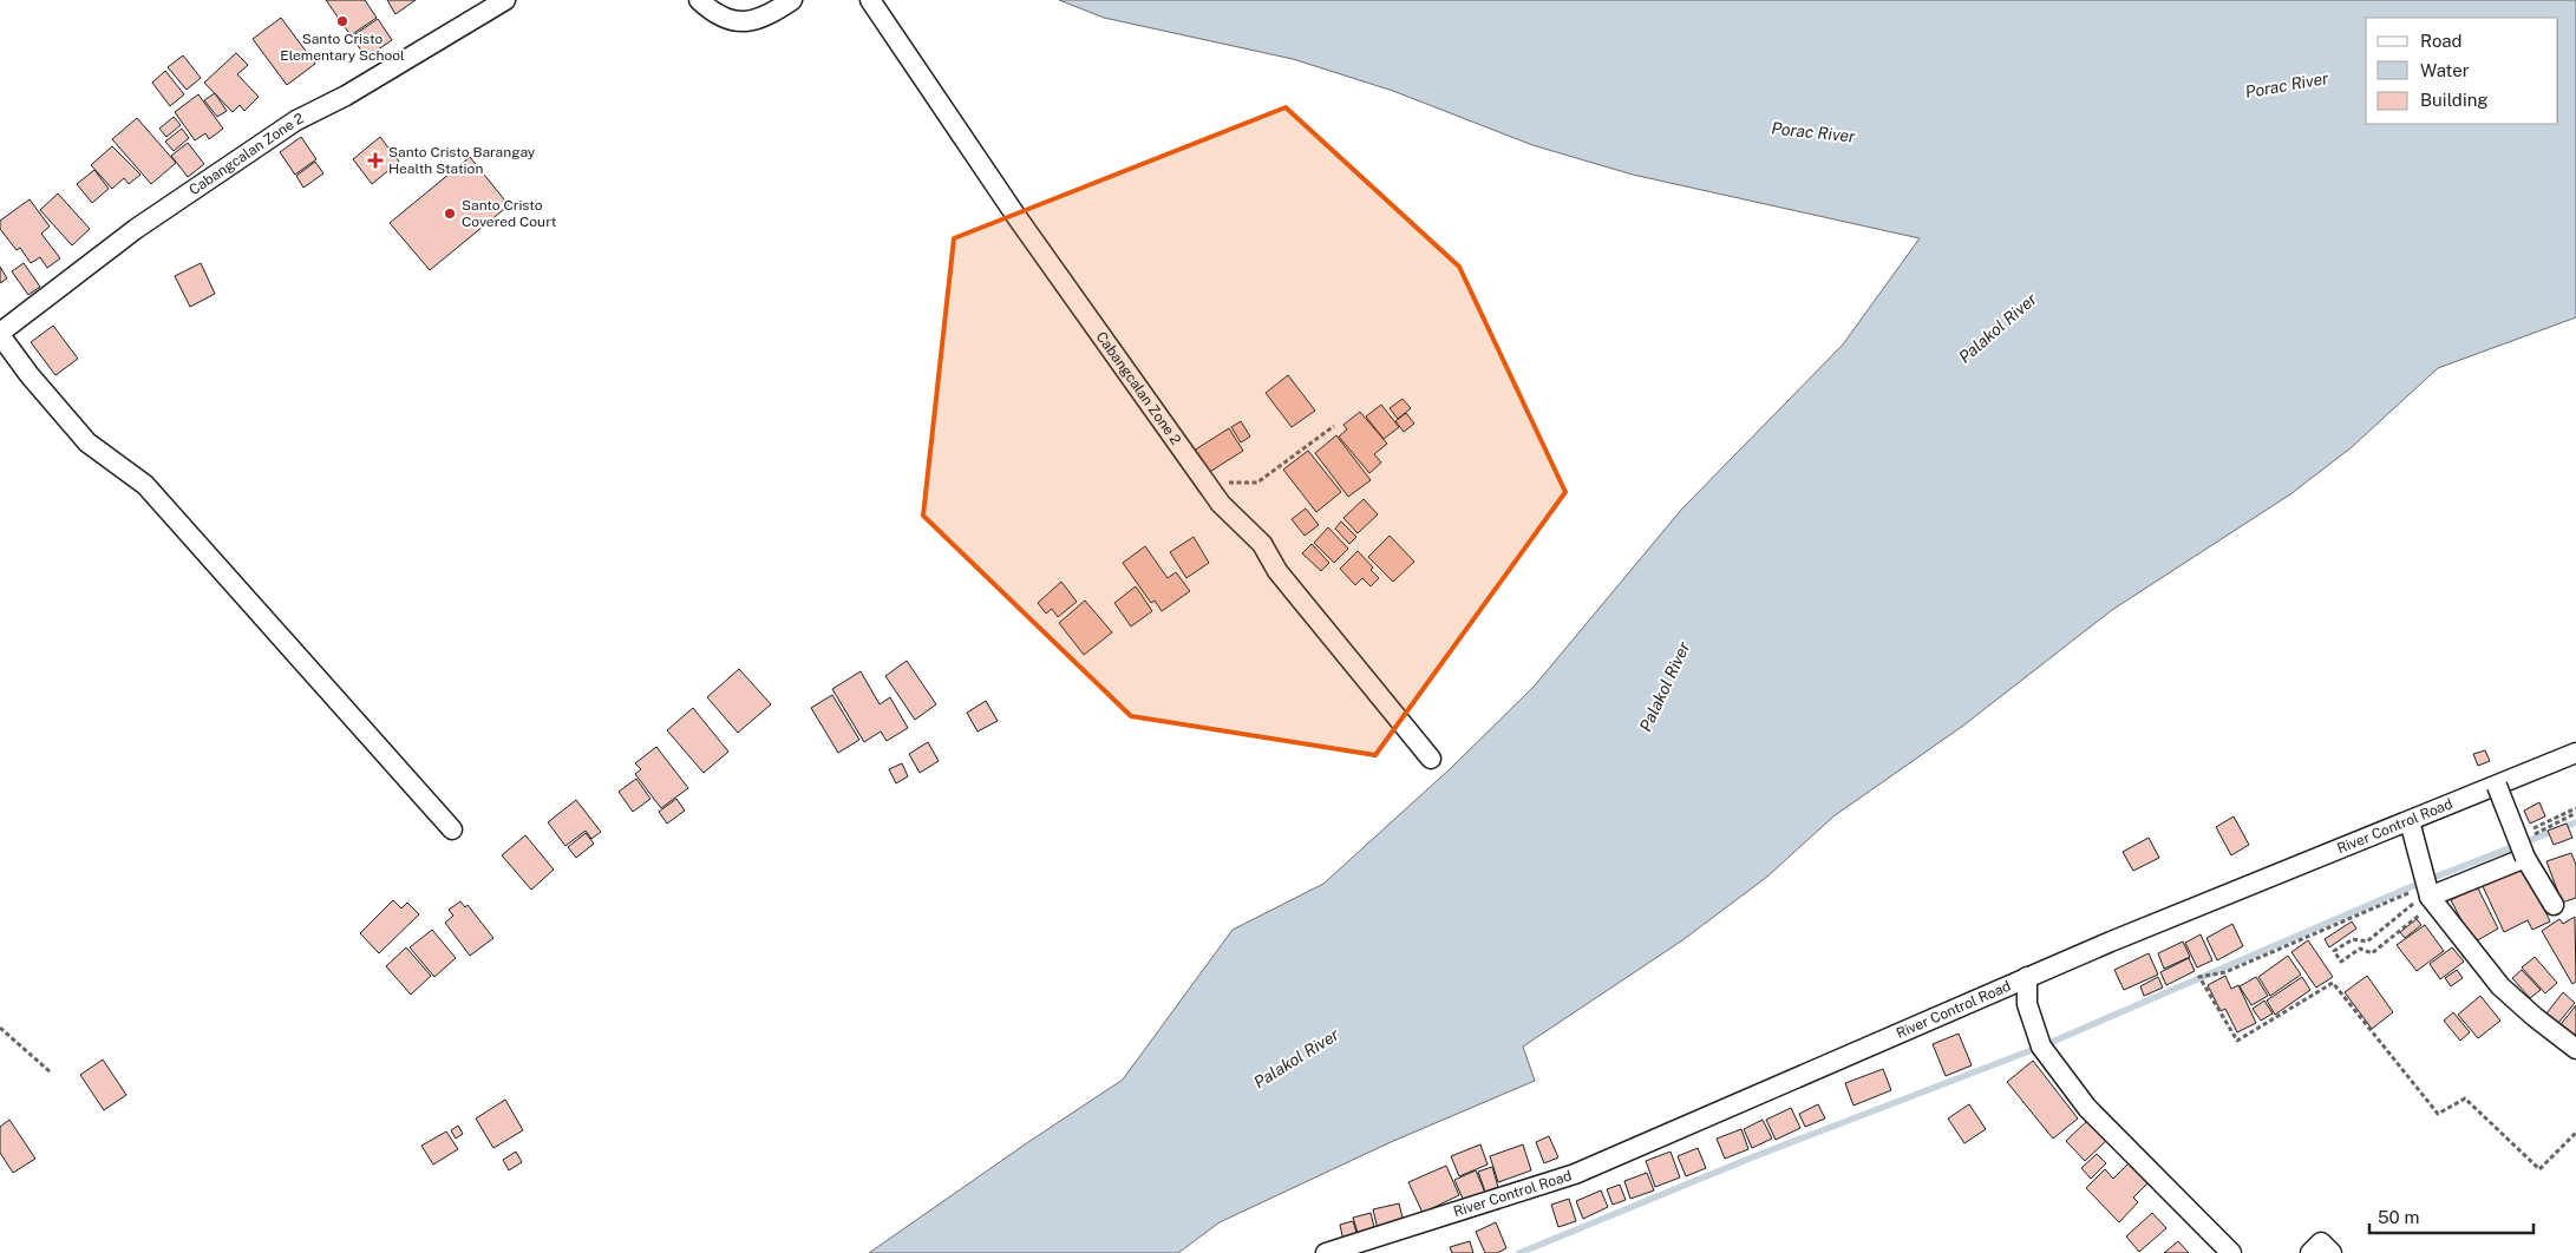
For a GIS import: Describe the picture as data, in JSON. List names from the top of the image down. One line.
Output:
{"streets":{"street":["Cabangcalan Zone 2","River Control Road"]},"water":["Porac River","Palakol River"],"places":{"other":["Santo Cristo Elementary School","Santo Cristo Covered Court"],"health":["Santo Cristo Barangay Health Station"]},"legend":["Road","Water","Building"],"scale_bar":"50 m"}
